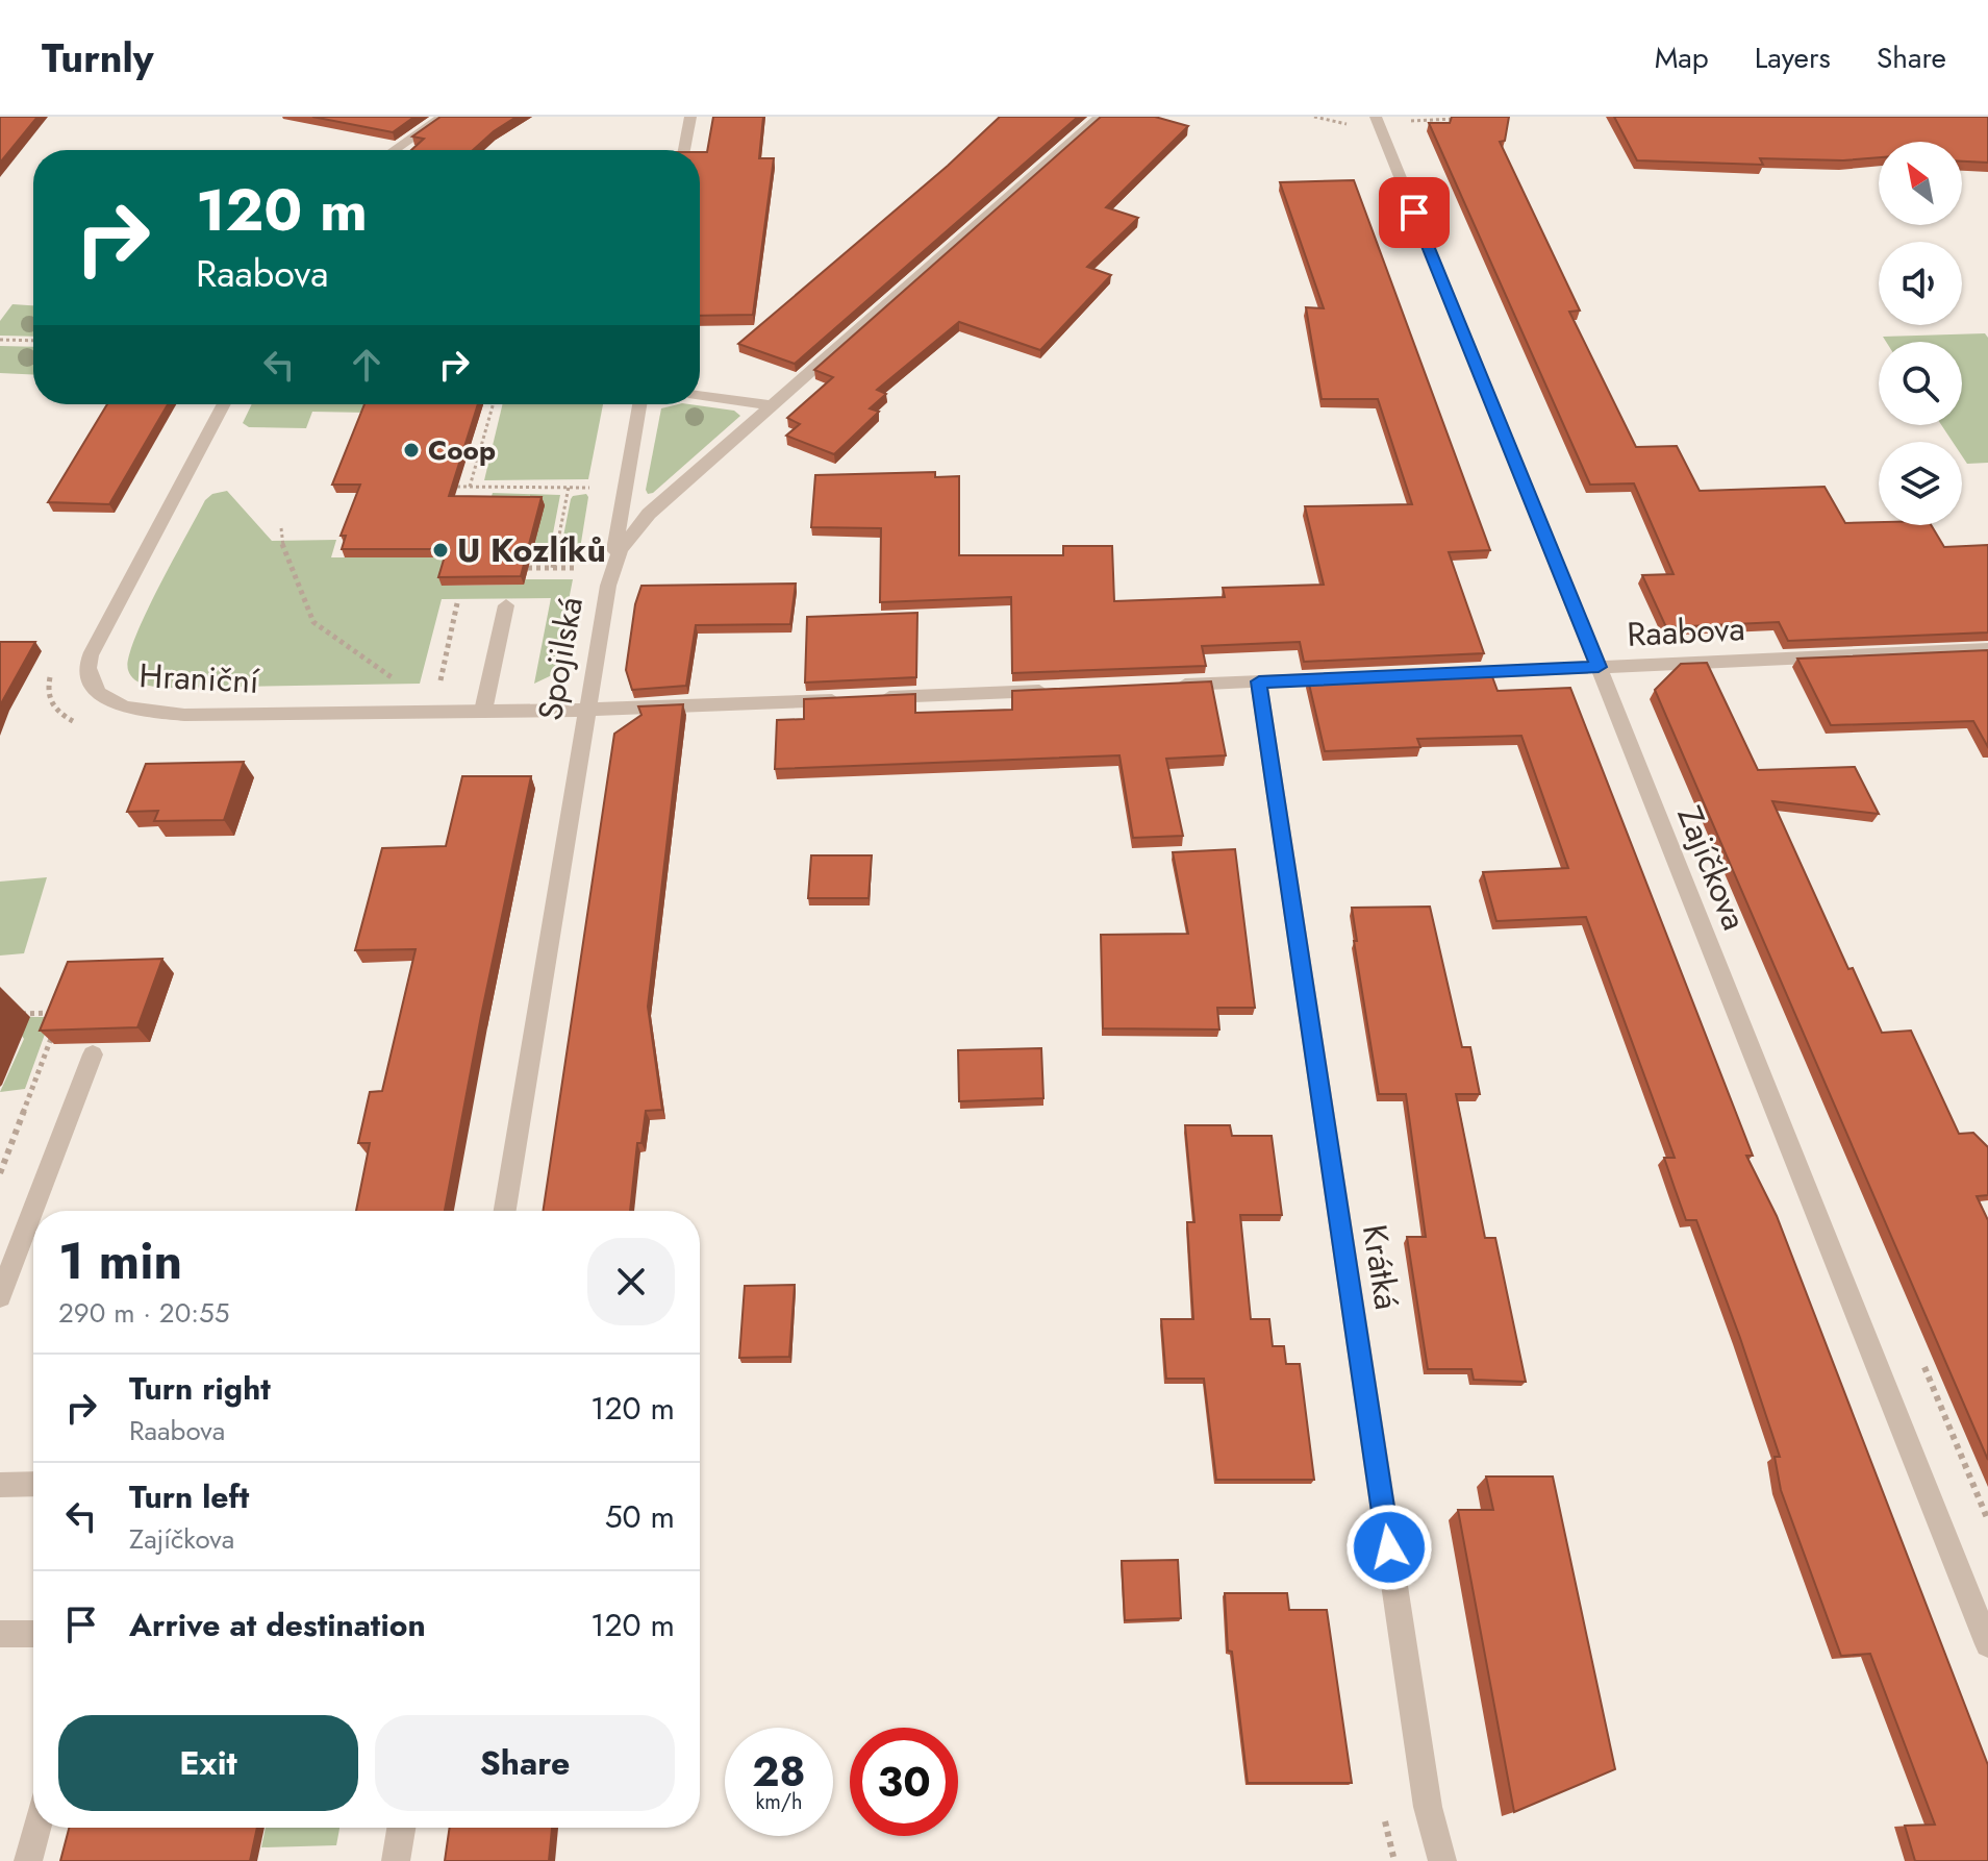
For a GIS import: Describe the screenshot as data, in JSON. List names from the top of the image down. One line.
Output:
{"streets":{"street":["Raabova","Spojilská","Hraniční","Zajíčkova","Krátká"]},"crossings":[["Raabova","Zajíčkova"],["Spojilská","Hraniční"]],"places":["Coop","U Kozlíků"],"north":"top left","page":{"header":"Turnly","nav":["Map","Layers","Share"],"turn":["120 m","Raabova"],"heading":["1 min","290 m · 20:55"],"list":[{"name":"Turn right","note":"Raabova","value":"120 m"},{"name":"Turn left","note":"Zajíčkova","value":"50 m"},{"name":"Arrive at destination","value":"120 m"}],"buttons":["Exit","Share"],"speed":"28 km/h","limit":"30"}}
